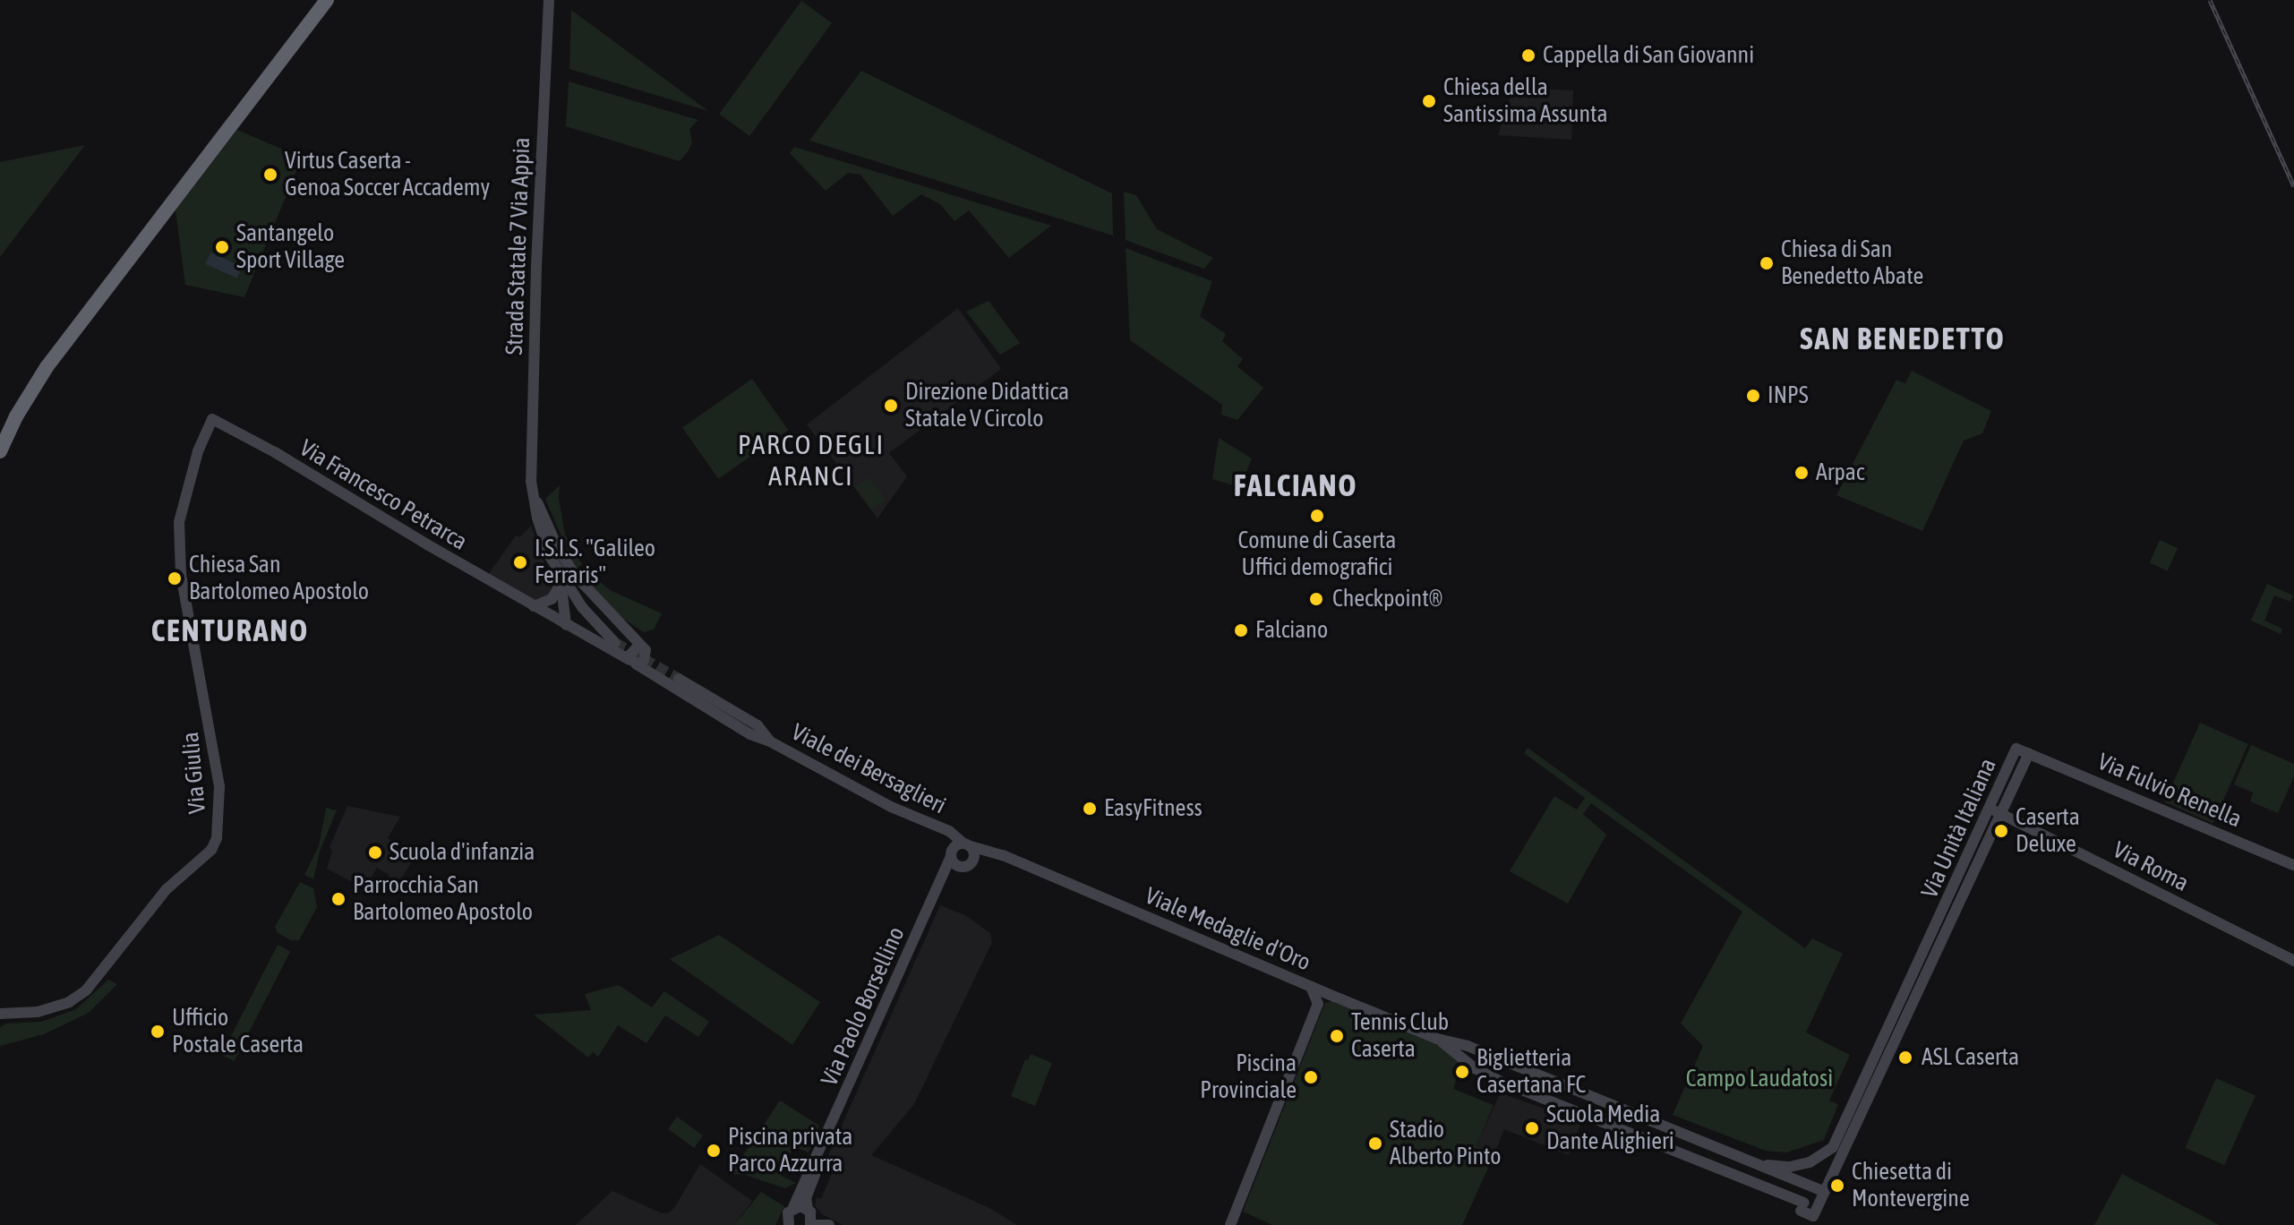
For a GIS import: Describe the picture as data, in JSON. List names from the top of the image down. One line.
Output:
{"streets":{"main road":["Strada Statale 7 Via Appia","Via Francesco Petrarca","Viale dei Bersaglieri","Via Giulia","Via Fulvio Renella","Via Unità Italiana","Via Roma","Viale Medaglie d'Oro","Via Paolo Borsellino"]},"crossings":[["Strada Statale 7 Via Appia","Viale dei Bersaglieri"],["Via Francesco Petrarca","Viale dei Bersaglieri"],["Via Francesco Petrarca","Via Giulia"],["Viale dei Bersaglieri","Viale Medaglie d'Oro"],["Viale dei Bersaglieri","Via Paolo Borsellino"],["Via Fulvio Renella","Via Unità Italiana"],["Via Unità Italiana","Via Roma"],["Via Unità Italiana","Viale Medaglie d'Oro"],["Viale Medaglie d'Oro","Via Paolo Borsellino"]],"districts":["SAN BENEDETTO","PARCO DEGLI ARANCI","FALCIANO","CENTURANO"],"parks":["Campo Laudatosì"],"places":["Cappella di San Giovanni","Chiesa della Santissima Assunta","Virtus Caserta - Genoa Soccer Accademy","Santangelo Sport Village","Chiesa di San Benedetto Abate","INPS","Direzione Didattica Statale V Circolo","Arpac","Comune di Caserta Uffici demografici","I.S.I.S. \"Galileo Ferraris\"","Chiesa San Bartolomeo Apostolo","Checkpoint®","Falciano","EasyFitness","Caserta Deluxe","Scuola d'infanzia","Parrocchia San Bartolomeo Apostolo","Ufficio Postale Caserta","Tennis Club Caserta","ASL Caserta","Biglietteria Casertana FC","Piscina Provinciale","Scuola Media Dante Alighieri","Stadio Alberto Pinto","Piscina privata Parco Azzurra","Chiesetta di Montevergine"]}
